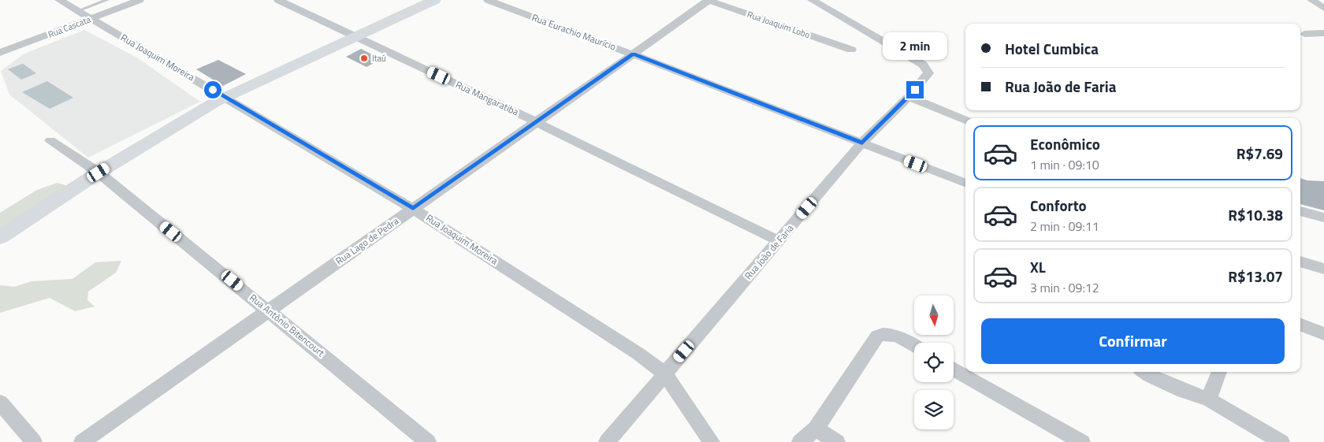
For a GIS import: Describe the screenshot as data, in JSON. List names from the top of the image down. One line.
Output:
{"streets":{"street":["Rua Joaquim Lobo","Rua Cascata","Rua Eurachio Maurício","Rua Joaquim Moreira","Rua Mangaratiba","Rua Lago de Pedra","Rua João de Faria","Rua Antônio Bitencourt"]},"crossings":[["Rua Joaquim Lobo","Rua Lago de Pedra"],["Rua Cascata","Rua Joaquim Moreira"],["Rua Eurachio Maurício","Rua Lago de Pedra"],["Rua Eurachio Maurício","Rua João de Faria"],["Rua Joaquim Moreira","Rua Lago de Pedra"],["Rua Joaquim Moreira","Rua João de Faria"],["Rua Mangaratiba","Rua Lago de Pedra"],["Rua Mangaratiba","Rua João de Faria"],["Rua Lago de Pedra","Rua Antônio Bitencourt"]],"places":["Itaú"],"north":"bottom","page":{"banner":["Hotel Cumbica","Rua João de Faria"],"bubble":"2 min","list":[{"name":"Econômico","note":"1 min · 09:10","value":"R$7.69"},{"name":"Conforto","note":"2 min · 09:11","value":"R$10.38"},{"name":"XL","note":"3 min · 09:12","value":"R$13.07"}],"buttons":"Confirmar"}}
